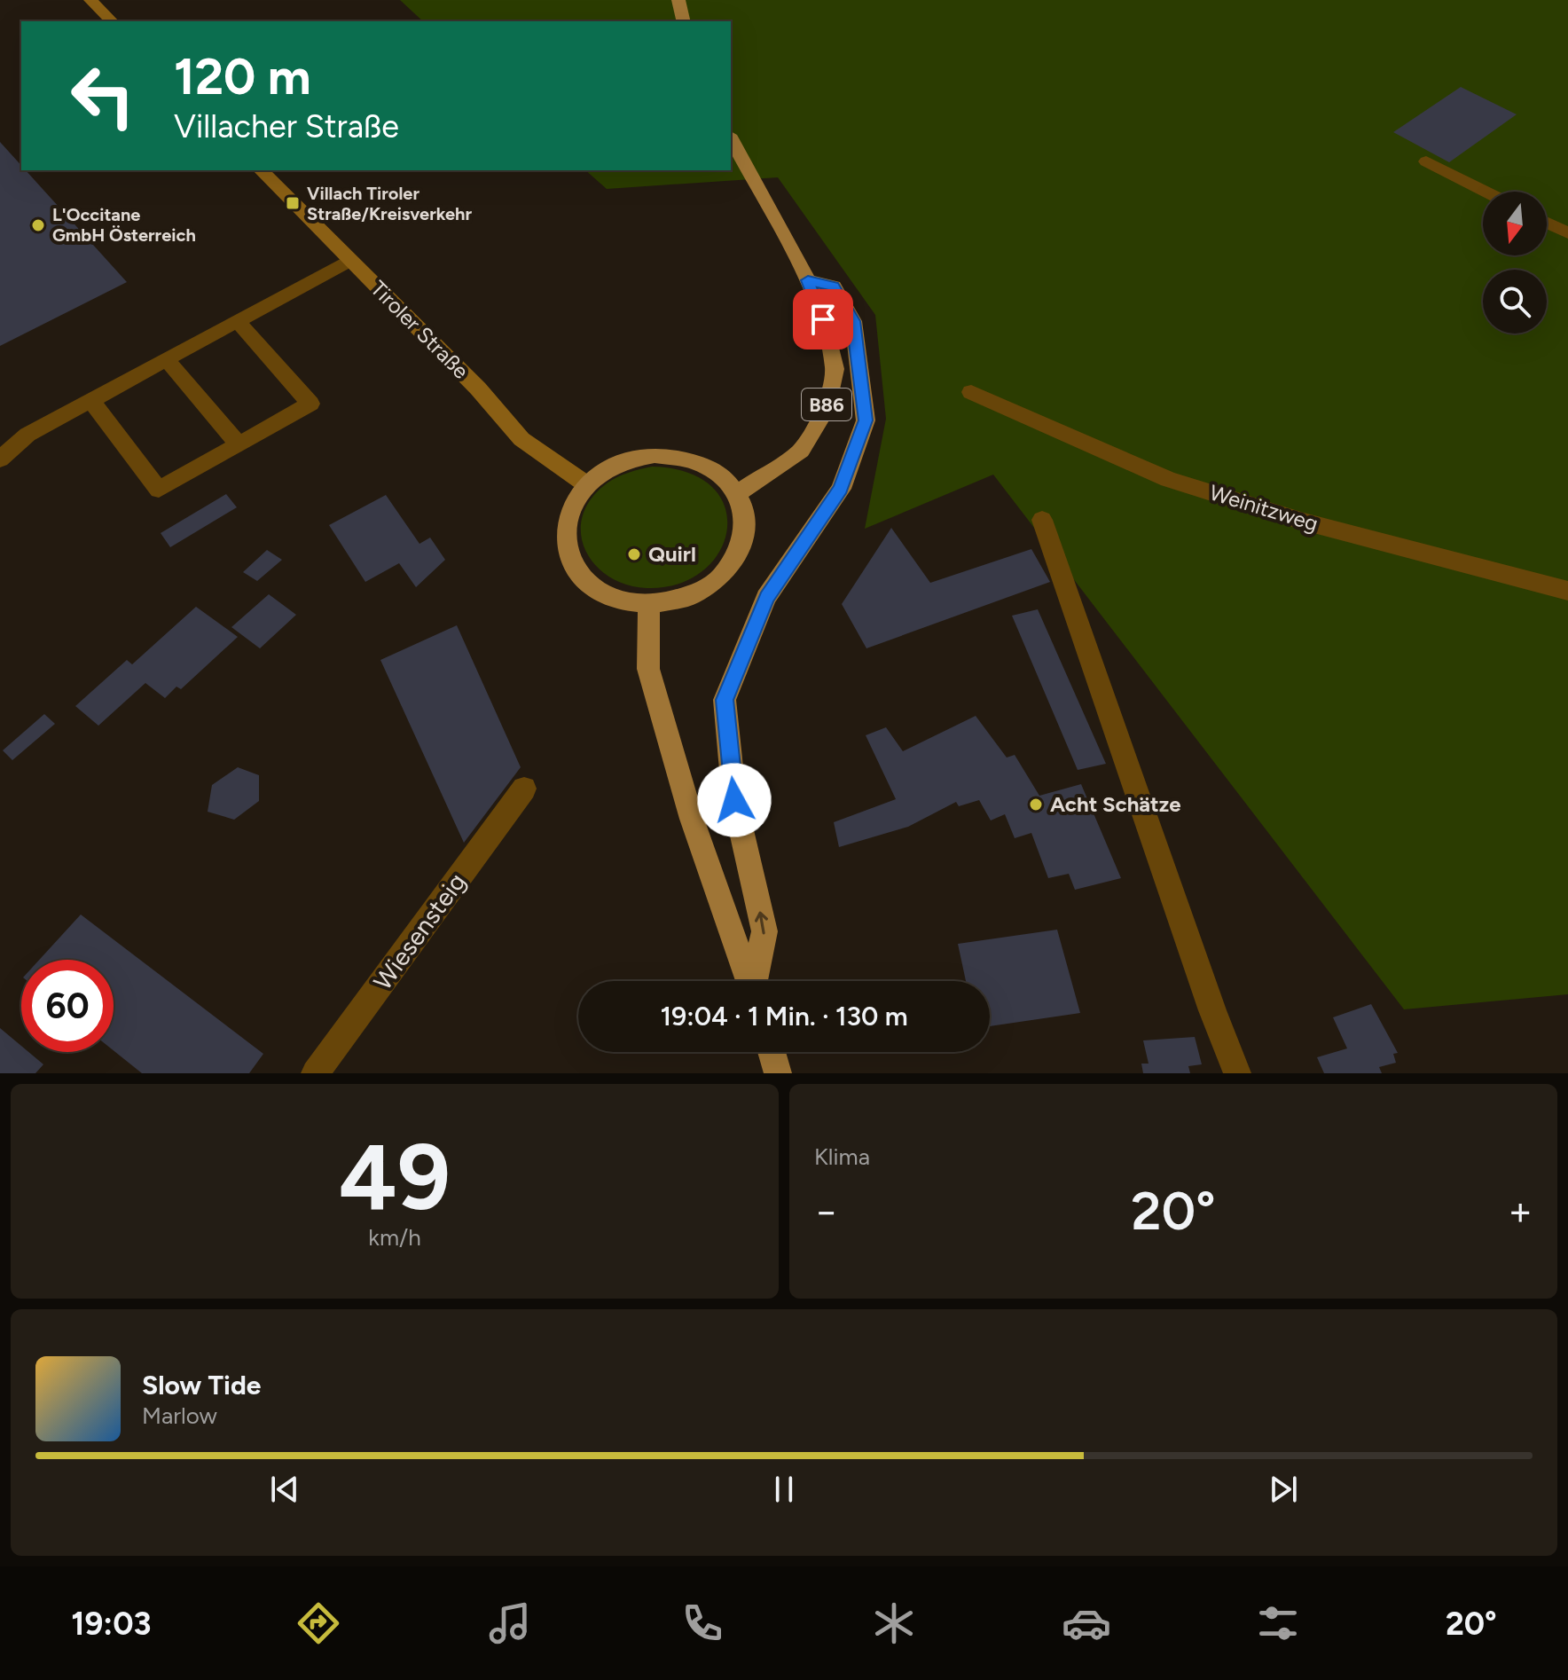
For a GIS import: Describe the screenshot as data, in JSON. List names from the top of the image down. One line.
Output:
{"streets":{"main road":["Tiroler Straße","B86"],"street":["Weinitzweg","Wiesensteig"]},"crossings":[["Tiroler Straße","B86"]],"places":{"transit":["Villach Tiroler Straße/Kreisverkehr"],"other":["L'Occitane GmbH Österreich","Quirl","Acht Schätze"]},"north":"bottom","page":{"turn":["120 m","Villacher Straße"],"limit":"60","trip":"19:04 · 1 Min. · 130 m","tile":[["49","km/h"],"Klima"],"heat":["−","20°","+"],"song":["Slow Tide","Marlow"],"tabs":["19:03","20°"]}}
